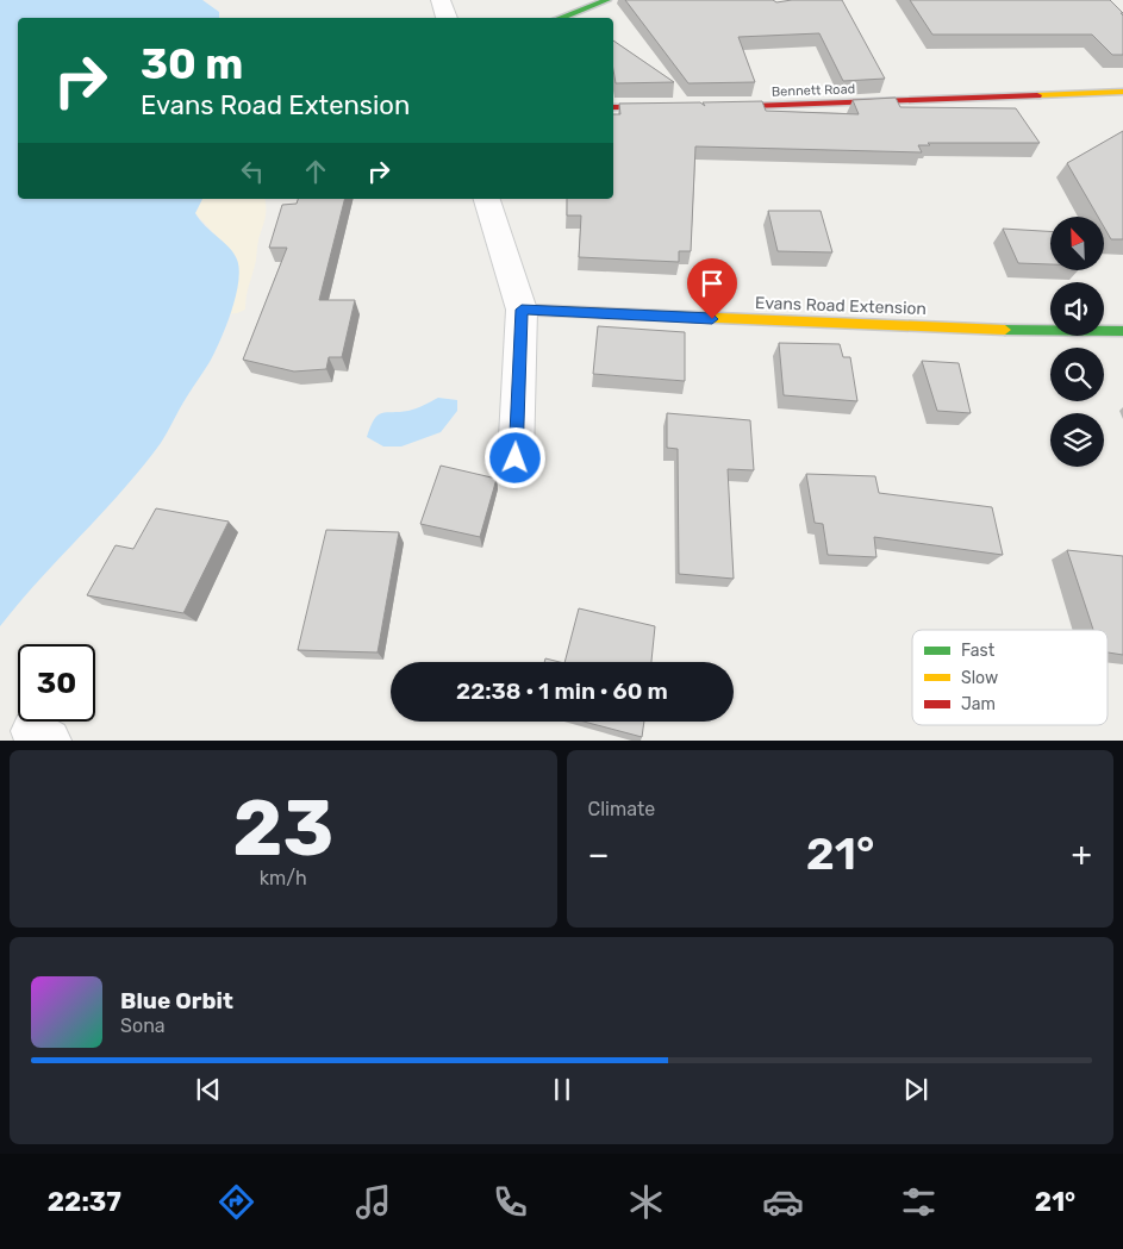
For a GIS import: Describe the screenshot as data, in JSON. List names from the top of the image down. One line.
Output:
{"streets":{"street":["Bennett Road","Evans Road Extension"]},"legend":["Fast","Slow","Jam"],"north":"top left","page":{"turn":["30 m","Evans Road Extension"],"limit":"30","trip":"22:38 · 1 min · 60 m","tile":[["23","km/h"],"Climate"],"heat":["−","21°","+"],"song":["Blue Orbit","Sona"],"tabs":["22:37","21°"]}}
